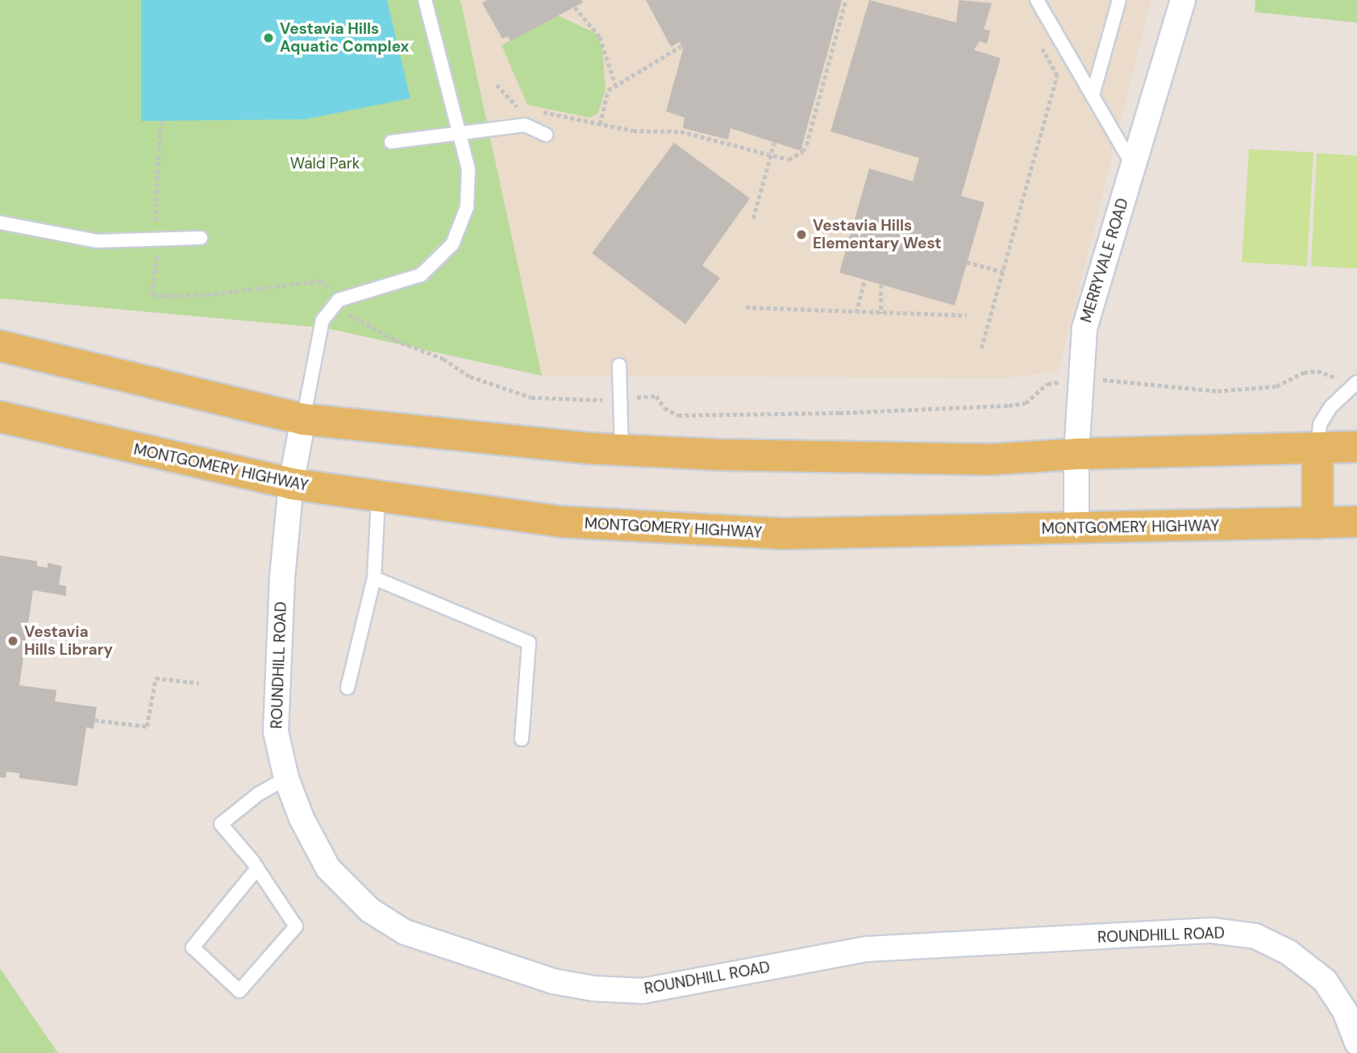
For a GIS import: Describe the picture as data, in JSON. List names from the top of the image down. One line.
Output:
{"streets":{"main road":["MONTGOMERY HIGHWAY"],"street":["MERRYVALE ROAD","ROUNDHILL ROAD"]},"crossings":[["MERRYVALE ROAD","MONTGOMERY HIGHWAY"],["MONTGOMERY HIGHWAY","ROUNDHILL ROAD"]],"parks":["Wald Park"],"places":["Vestavia Hills Aquatic Complex","Vestavia Hills Elementary West","Vestavia Hills Library"]}
